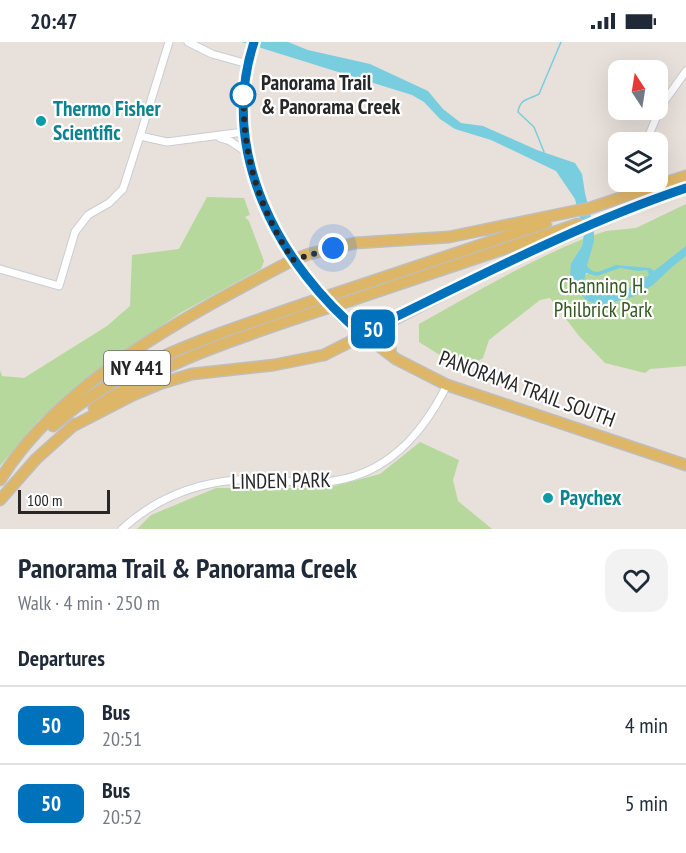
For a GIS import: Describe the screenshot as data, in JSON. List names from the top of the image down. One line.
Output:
{"streets":{"main road":["NY 441","PANORAMA TRAIL SOUTH"],"street":["LINDEN PARK"]},"crossings":[["PANORAMA TRAIL SOUTH","LINDEN PARK"]],"parks":["Channing H. Philbrick Park"],"places":["Panorama Trail & Panorama Creek","Thermo Fisher Scientific","Paychex"],"lines":["bus line 50"],"scale_bar":"100 m","north":"top","page":{"status":"20:47","on_map":"50","scale":"100 m","heading":[["Panorama Trail & Panorama Creek","Walk · 4 min · 250 m"],"Departures"],"list":[{"mark":"50","name":"Bus","note":"20:51","value":"4 min"},{"mark":"50","name":"Bus","note":"20:52","value":"5 min"}]}}
